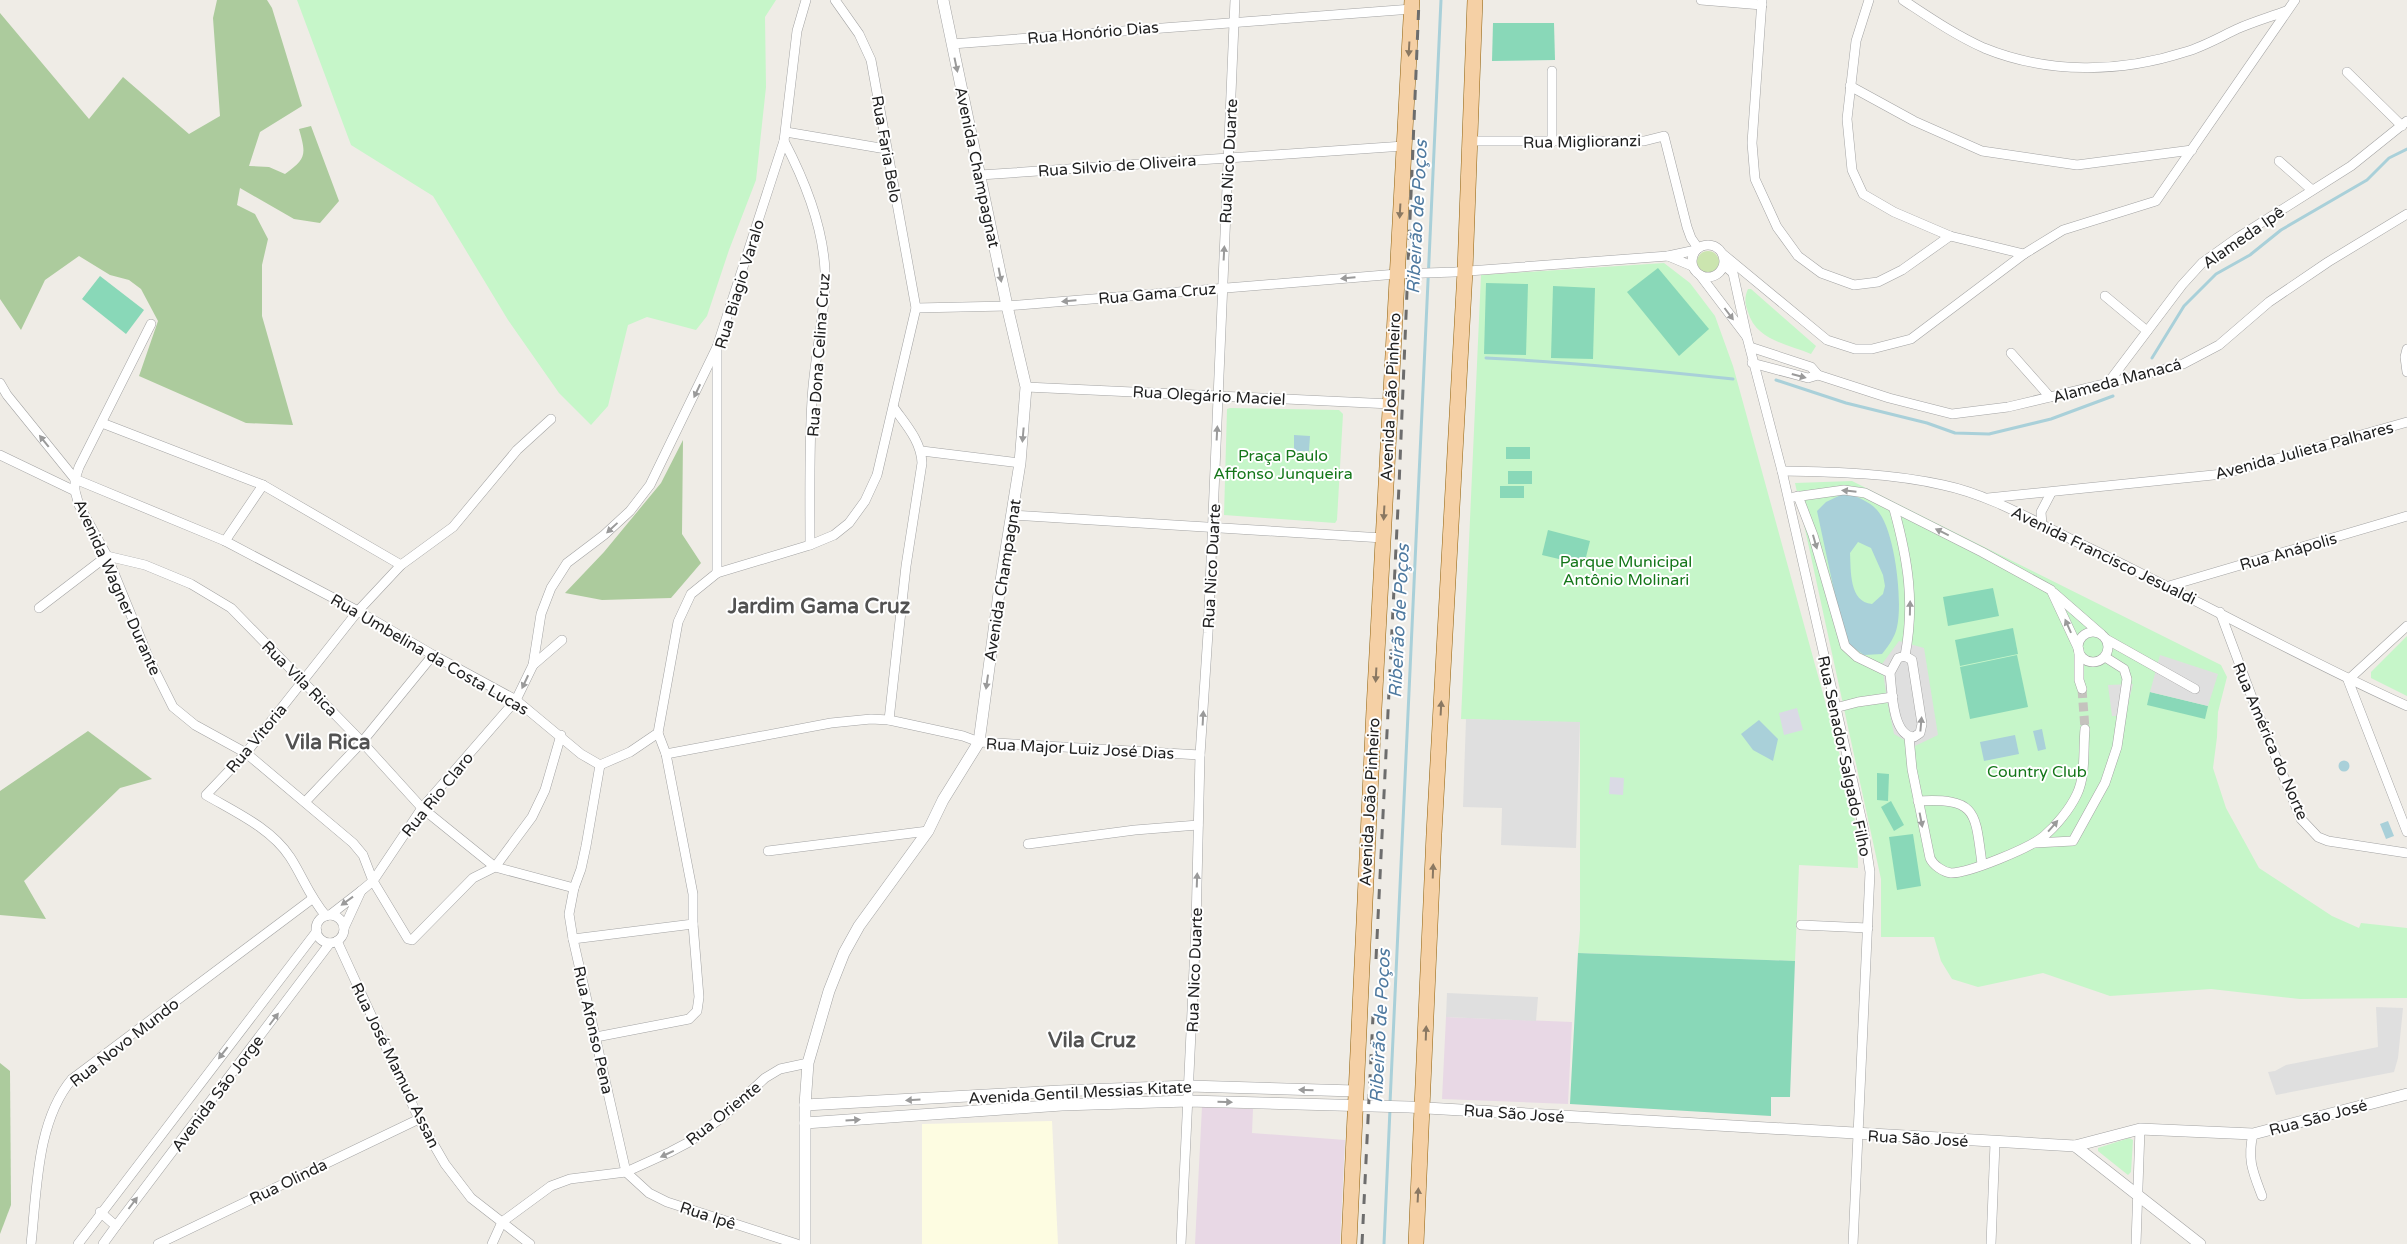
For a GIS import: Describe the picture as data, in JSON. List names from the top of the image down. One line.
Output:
{"streets":{"main road":["Avenida João Pinheiro"],"street":["Rua Honório Dias","Rua Miglioranzi","Rua Faria Belo","Rua Nico Duarte","Rua Silvio de Oliveira","Avenida Champagnat","Alameda Ipê","Rua Biagio Varalo","Rua Gama Cruz","Rua Dona Celina Cruz","Alameda Manacá","Rua Olegário Maciel","Avenida Julieta Palhares","Rua Anápolis","Avenida Francisco Jesualdi","Avenida Wagner Durante","Rua Umbelina da Costa Lucas","Rua Vila Rica","Rua Vitoria","Rua América do Norte","Rua Major Luiz José Dias","Rua Senador Salgado Filho","Rua Rio Claro","Rua Afonso Pena","Rua Novo Mundo","Rua José Mamud Assan","Avenida Gentil Messias Kitate","Avenida São Jorge","Rua Oriente","Rua São José","Rua Olinda","Rua Ipê"]},"crossings":[["Rua Honório Dias","Rua Nico Duarte"],["Rua Honório Dias","Avenida Champagnat"],["Rua Honório Dias","Avenida João Pinheiro"],["Rua Miglioranzi","Rua Gama Cruz"],["Rua Miglioranzi","Rua Senador Salgado Filho"],["Rua Faria Belo","Rua Gama Cruz"],["Rua Nico Duarte","Rua Silvio de Oliveira"],["Rua Nico Duarte","Rua Gama Cruz"],["Rua Nico Duarte","Rua Olegário Maciel"],["Rua Nico Duarte","Rua Major Luiz José Dias"],["Rua Nico Duarte","Avenida Gentil Messias Kitate"],["Rua Silvio de Oliveira","Avenida Champagnat"],["Rua Silvio de Oliveira","Avenida João Pinheiro"],["Avenida Champagnat","Rua Gama Cruz"],["Avenida Champagnat","Rua Olegário Maciel"],["Avenida Champagnat","Rua Major Luiz José Dias"],["Avenida Champagnat","Avenida Gentil Messias Kitate"],["Avenida Champagnat","Rua Oriente"],["Alameda Ipê","Alameda Manacá"],["Rua Biagio Varalo","Rua Dona Celina Cruz"],["Rua Gama Cruz","Avenida João Pinheiro"],["Rua Gama Cruz","Rua Senador Salgado Filho"],["Alameda Manacá","Rua Senador Salgado Filho"],["Rua Olegário Maciel","Avenida João Pinheiro"],["Avenida João Pinheiro","Avenida Gentil Messias Kitate"],["Avenida João Pinheiro","Rua São José"],["Avenida Julieta Palhares","Avenida Francisco Jesualdi"],["Rua Anápolis","Avenida Francisco Jesualdi"],["Avenida Francisco Jesualdi","Rua América do Norte"],["Avenida Francisco Jesualdi","Rua Senador Salgado Filho"],["Avenida Wagner Durante","Rua Umbelina da Costa Lucas"],["Avenida Wagner Durante","Rua Vila Rica"],["Avenida Wagner Durante","Rua Vitoria"],["Avenida Wagner Durante","Rua Rio Claro"],["Rua Umbelina da Costa Lucas","Rua Vitoria"],["Rua Umbelina da Costa Lucas","Rua Rio Claro"],["Rua Umbelina da Costa Lucas","Rua Afonso Pena"],["Rua Vila Rica","Rua Vitoria"],["Rua Vila Rica","Rua Rio Claro"],["Rua Vila Rica","Rua Afonso Pena"],["Rua Vitoria","Rua Novo Mundo"],["Rua Senador Salgado Filho","Rua São José"],["Rua Rio Claro","Avenida São Jorge"],["Rua Afonso Pena","Rua Oriente"],["Rua Afonso Pena","Rua Ipê"],["Rua José Mamud Assan","Avenida São Jorge"],["Rua José Mamud Assan","Rua Oriente"],["Rua José Mamud Assan","Rua Olinda"],["Avenida Gentil Messias Kitate","Rua São José"],["Rua Oriente","Rua Ipê"]],"one_way":["Rua Nico Duarte","Rua Gama Cruz","Rua Oriente"],"districts":["Jardim Gama Cruz","Vila Rica","Vila Cruz"],"water":["Ribeirão de Poços"],"parks":["Praça Paulo Affonso Junqueira","Parque Municipal Antônio Molinari","Country Club"]}
